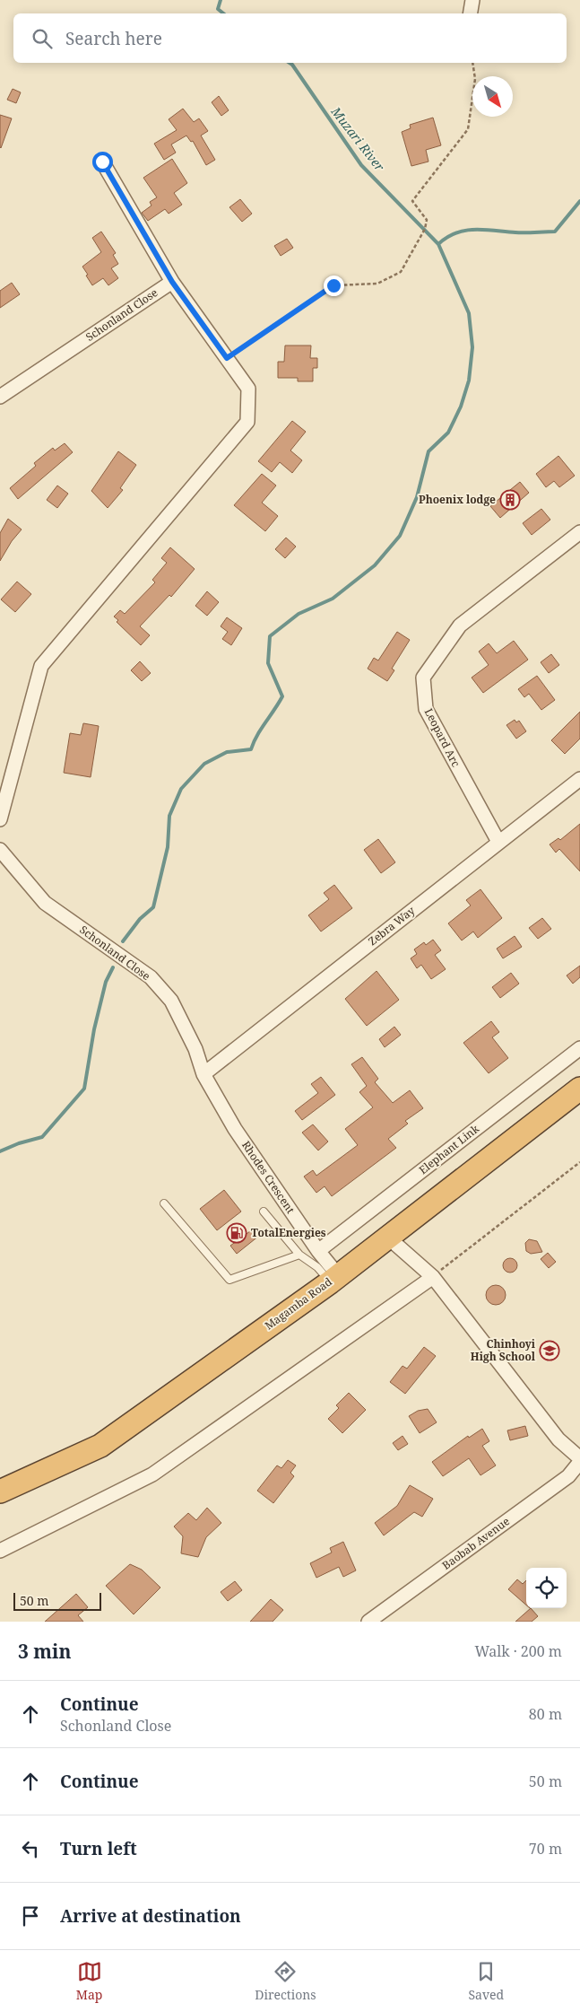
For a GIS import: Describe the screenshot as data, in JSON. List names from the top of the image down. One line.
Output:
{"streets":{"highway":["Magamba Road"],"street":["Schonland Close","Leopard Arc","Zebra Way","Elephant Link","Rhodes Crescent","Baobab Avenue"]},"crossings":[["Schonland Close","Zebra Way"],["Schonland Close","Rhodes Crescent"],["Leopard Arc","Zebra Way"],["Zebra Way","Rhodes Crescent"],["Elephant Link","Rhodes Crescent"],["Rhodes Crescent","Magamba Road"]],"water":["Muzari River"],"places":{"building":["Phoenix lodge"],"fuel station":["TotalEnergies"],"school or university":["Chinhoyi High School"]},"scale_bar":"50 m","north":"bottom right","page":{"search":"Search here","scale":"50 m","heading":["3 min","Walk · 200 m"],"list":[["Continue","Schonland Close","80 m"],["Continue","50 m"],["Turn left","70 m"],"Arrive at destination"],"nav":["Map","Directions","Saved"]}}
